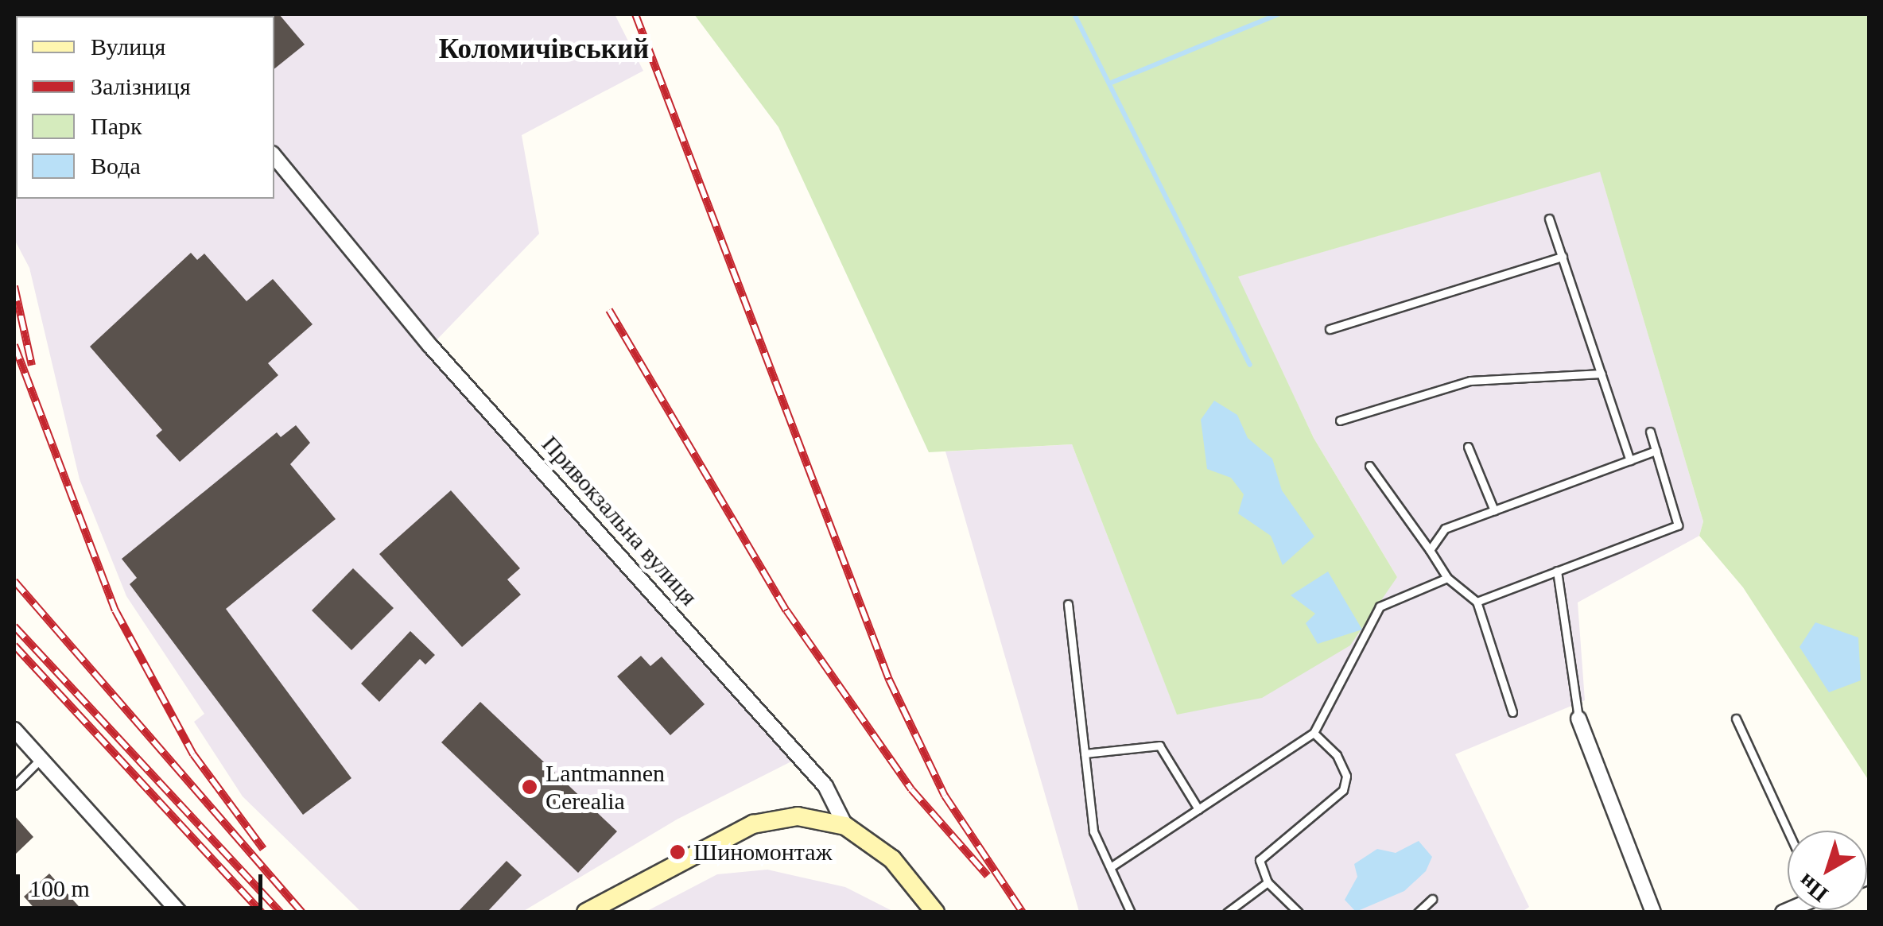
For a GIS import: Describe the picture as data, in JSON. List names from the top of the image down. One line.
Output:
{"streets":{"main road":["Привокзальна вулиця"]},"districts":["Коломичівський"],"places":["Lantmannen Cerealia","Шиномонтаж"],"legend":["Вулиця","Залізниця","Парк","Вода"],"scale_bar":"100 m","north":"bottom left"}
